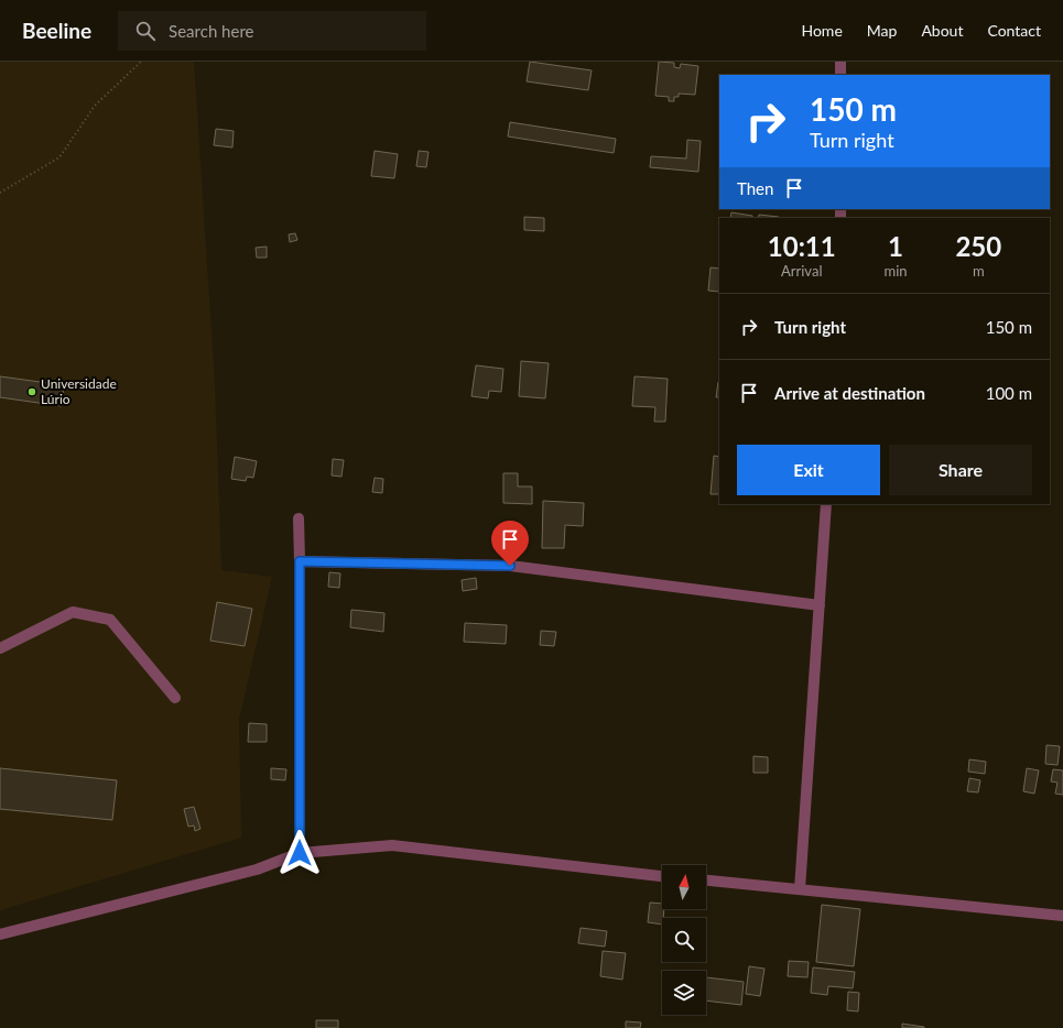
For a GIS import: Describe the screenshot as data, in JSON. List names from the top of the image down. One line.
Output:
{"places":["Universidade Lúrio"],"north":"top","page":{"header":"Beeline","search":"Search here","nav":["Home","Map","About","Contact"],"turn":["150 m","Turn right"],"then":"Then","eta":["10:11","Arrival","1","min","250","m"],"list":[{"name":"Turn right","value":"150 m"},{"name":"Arrive at destination","value":"100 m"}],"buttons":["Exit","Share"]}}
